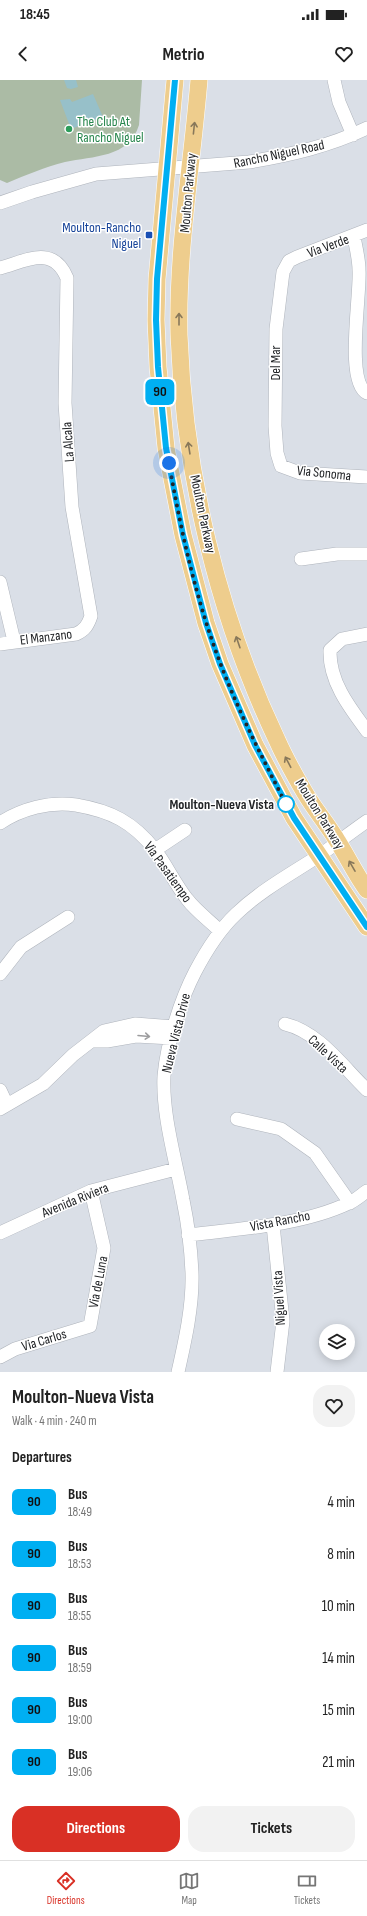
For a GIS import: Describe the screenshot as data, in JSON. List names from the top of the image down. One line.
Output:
{"streets":{"main road":["Moulton Parkway"],"street":["Rancho Niguel Road","Via Verde","Del Mar","La Alcala","Via Sonoma","El Manzano","Via Pasatiempo","Nueva Vista Drive","Calle Vista","Avenida Riviera","Vista Rancho","Via de Luna","Niguel Vista","Via Carlos"]},"crossings":[["Rancho Niguel Road","Moulton Parkway"],["Moulton Parkway","Nueva Vista Drive"],["Via Verde","Del Mar"],["Del Mar","Via Sonoma"],["La Alcala","El Manzano"],["Via Pasatiempo","Nueva Vista Drive"],["Nueva Vista Drive","Avenida Riviera"],["Nueva Vista Drive","Vista Rancho"],["Avenida Riviera","Via de Luna"],["Vista Rancho","Niguel Vista"],["Via de Luna","Via Carlos"]],"places":{"other":["The Club At Rancho Niguel","Moulton-Nueva Vista"],"transit":["Moulton-Rancho Niguel"]},"lines":["bus line 90"],"page":{"status":"18:45","header":"Metrio","on_map":"90","heading":[["Moulton-Nueva Vista","Walk · 4 min · 240 m"],"Departures"],"list":[{"mark":"90","name":"Bus","note":"18:49","value":"4 min"},{"mark":"90","name":"Bus","note":"18:53","value":"8 min"},{"mark":"90","name":"Bus","note":"18:55","value":"10 min"},{"mark":"90","name":"Bus","note":"18:59","value":"14 min"},{"mark":"90","name":"Bus","note":"19:00","value":"15 min"},{"mark":"90","name":"Bus","note":"19:06","value":"21 min"}],"buttons":["Directions","Tickets"],"tabs":["Directions","Map","Tickets"]}}
